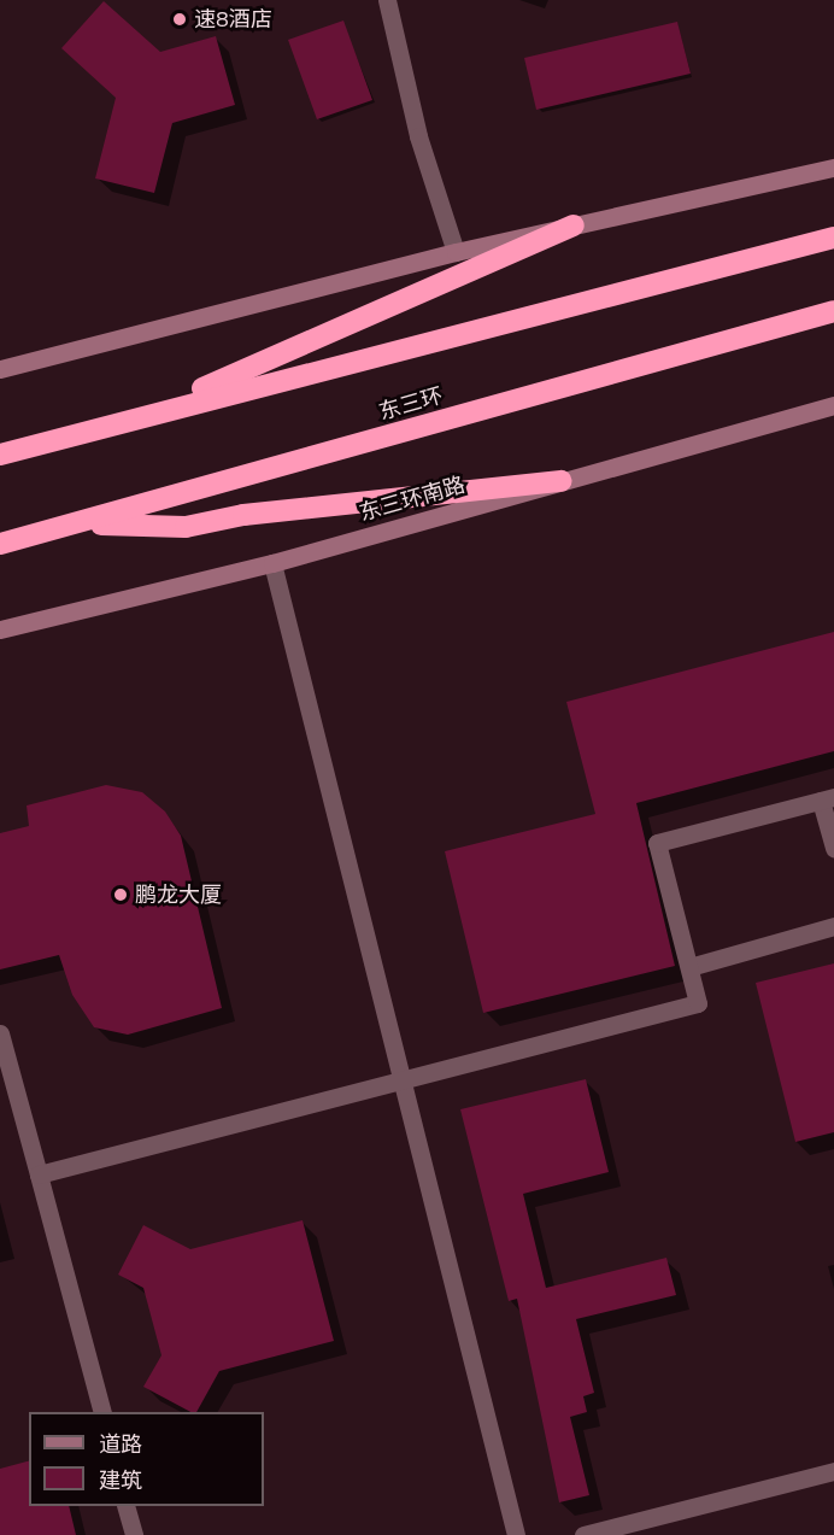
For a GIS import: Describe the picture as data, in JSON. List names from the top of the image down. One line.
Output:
{"streets":{"highway":["东三环"],"street":["东三环南路"]},"places":["速8酒店","鹏龙大厦"],"legend":["道路","建筑"]}
